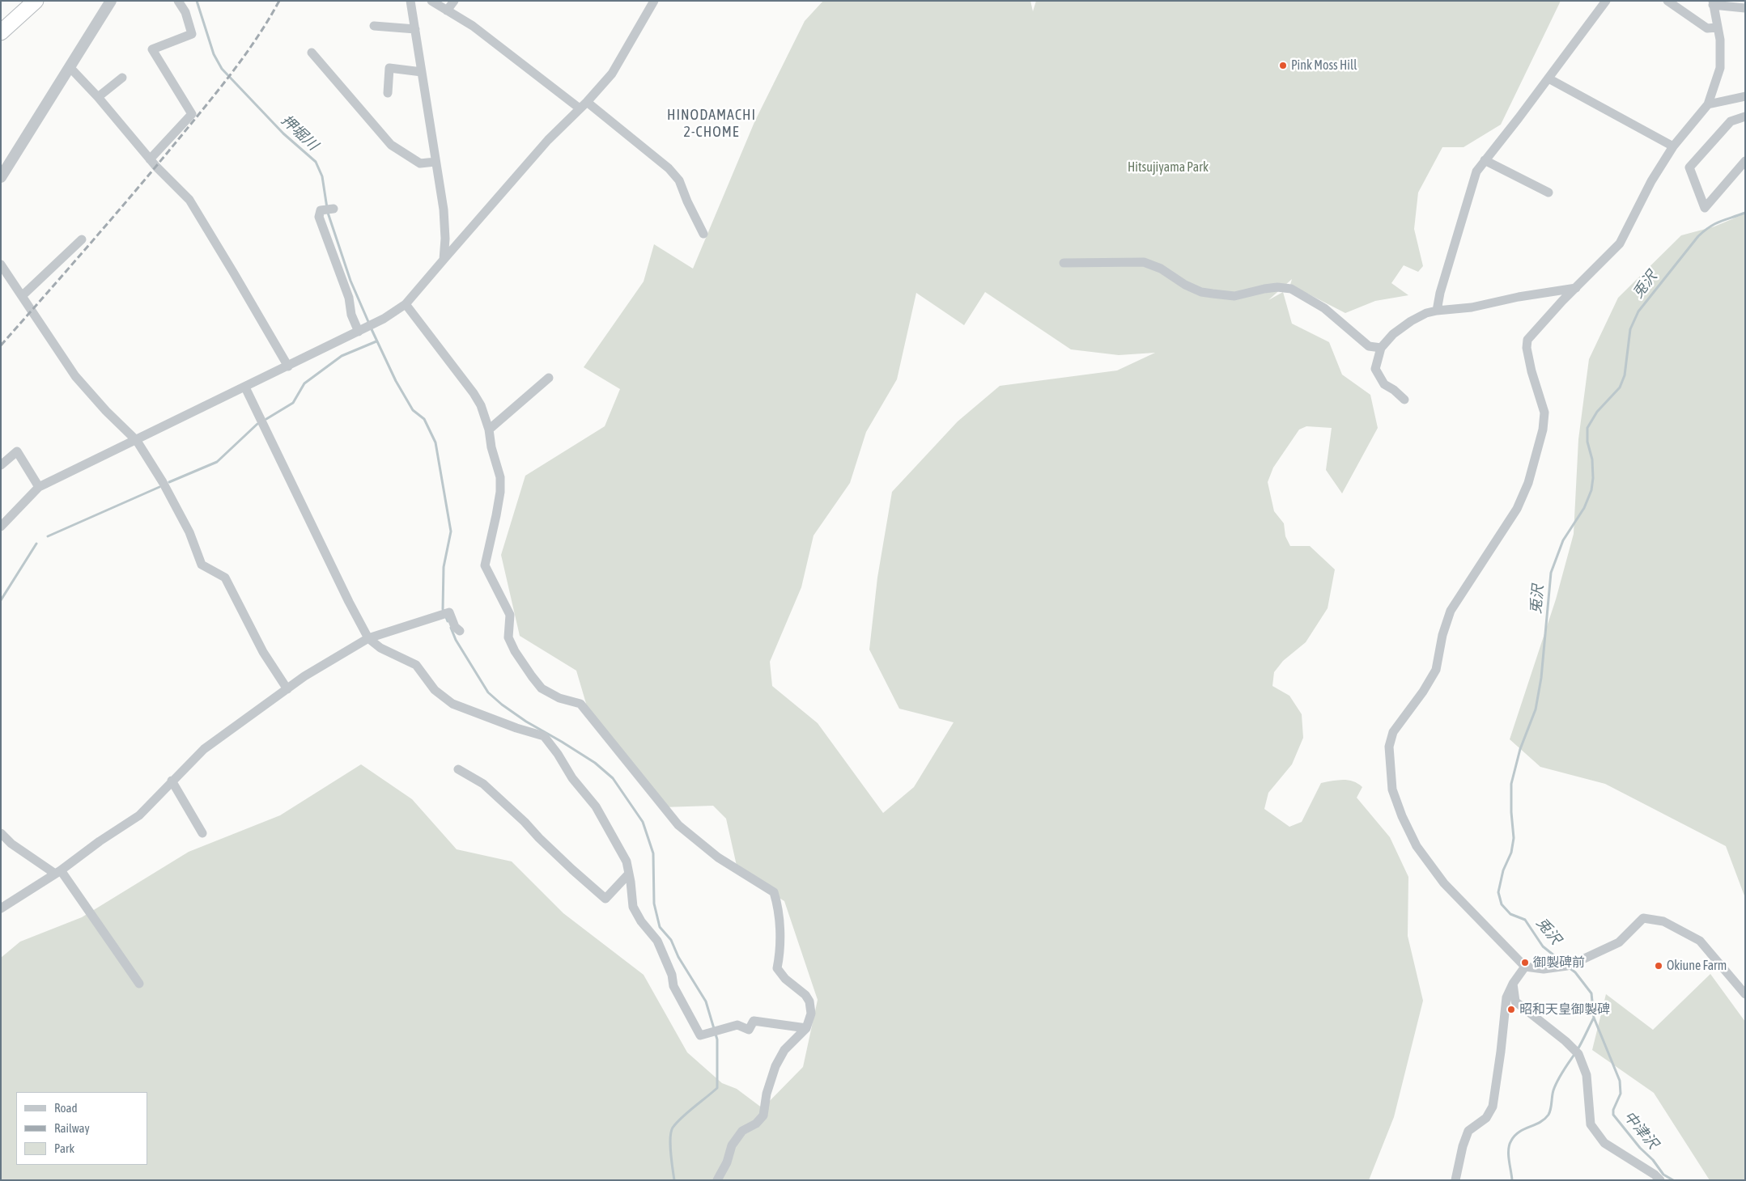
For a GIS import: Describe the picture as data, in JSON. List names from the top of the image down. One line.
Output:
{"districts":["HINODAMACHI 2-CHOME"],"water":["押堀川","兎沢","中津沢"],"parks":["Hitsujiyama Park"],"places":["Pink Moss Hill","御製碑前","Okiune Farm","昭和天皇御製碑"],"legend":["Road","Railway","Park"]}
